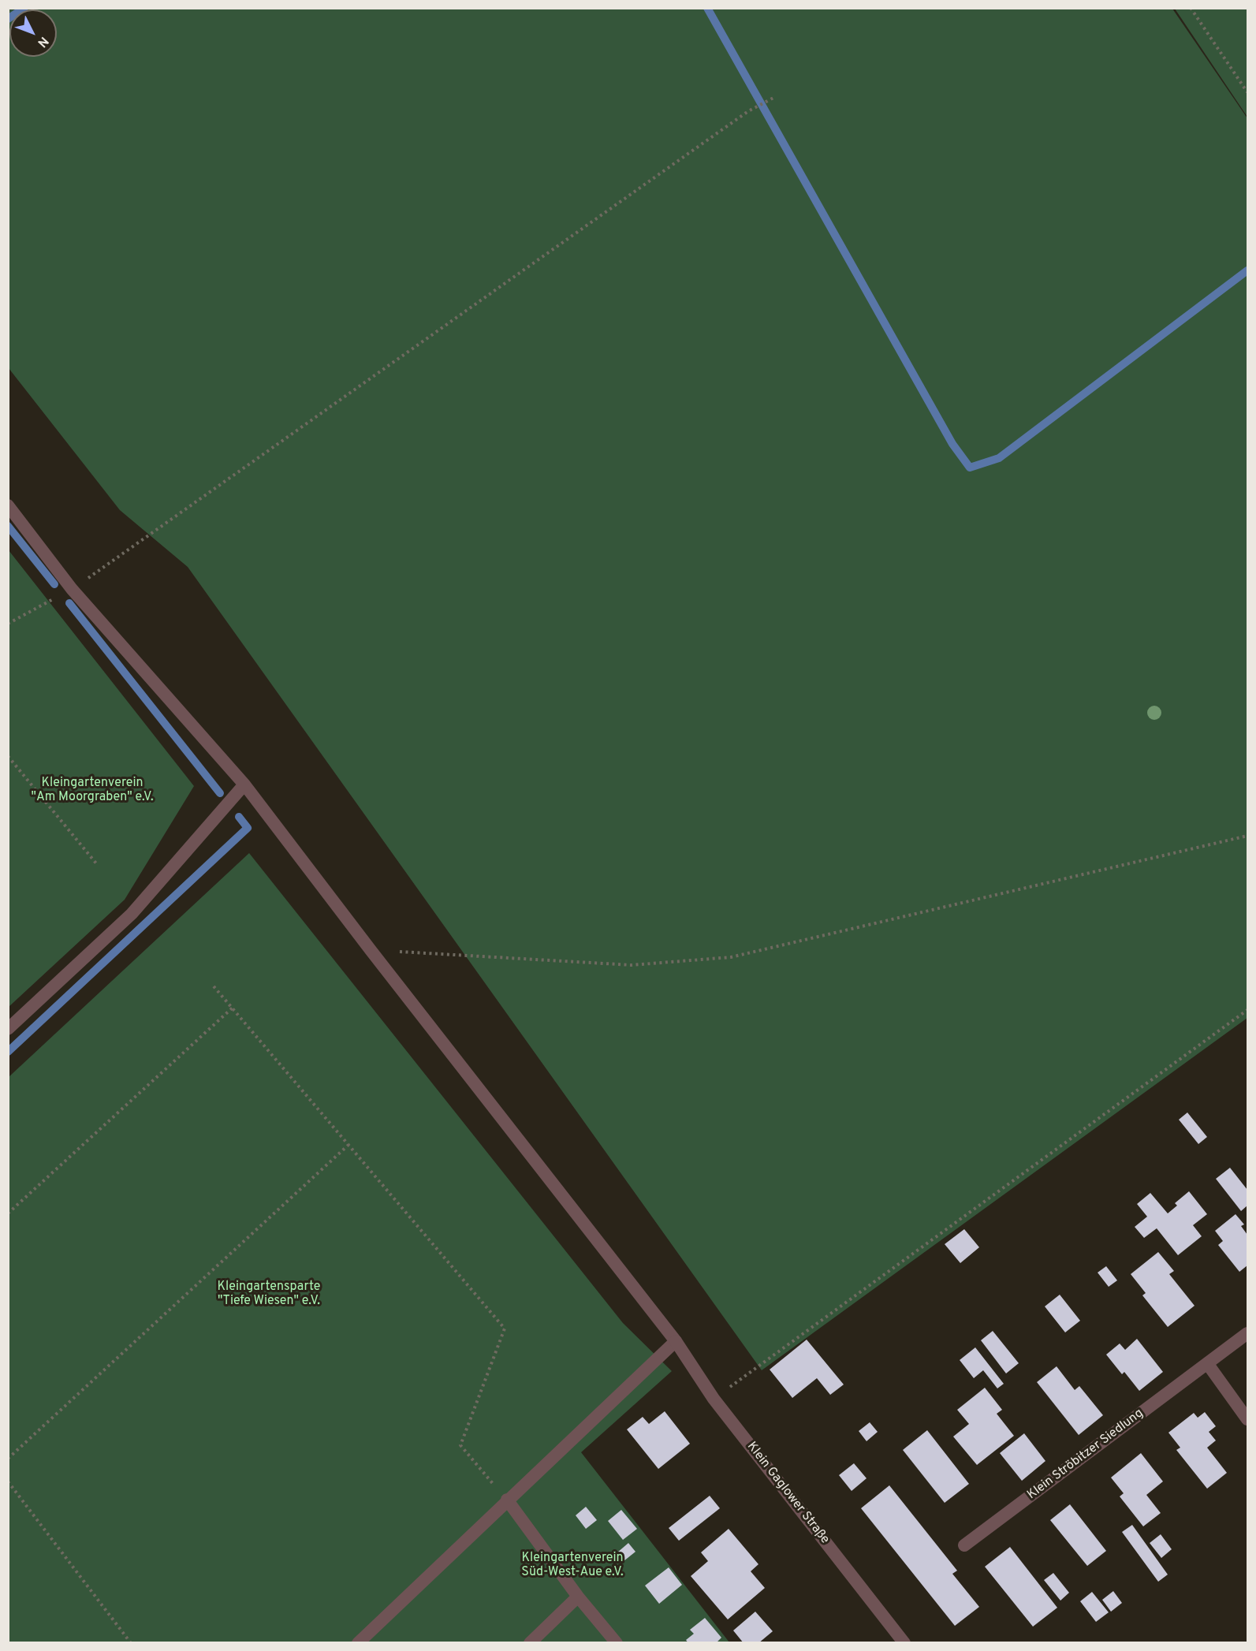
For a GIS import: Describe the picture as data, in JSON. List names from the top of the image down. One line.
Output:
{"streets":{"street":["Klein Ströbitzer Siedlung","Klein Gaglower Straße"]},"parks":["Kleingartenverein \"Am Moorgraben\" e.V.","Kleingartensparte \"Tiefe Wiesen\" e.V.","Kleingartenverein Süd-West-Aue e.V."],"north":"bottom right"}
